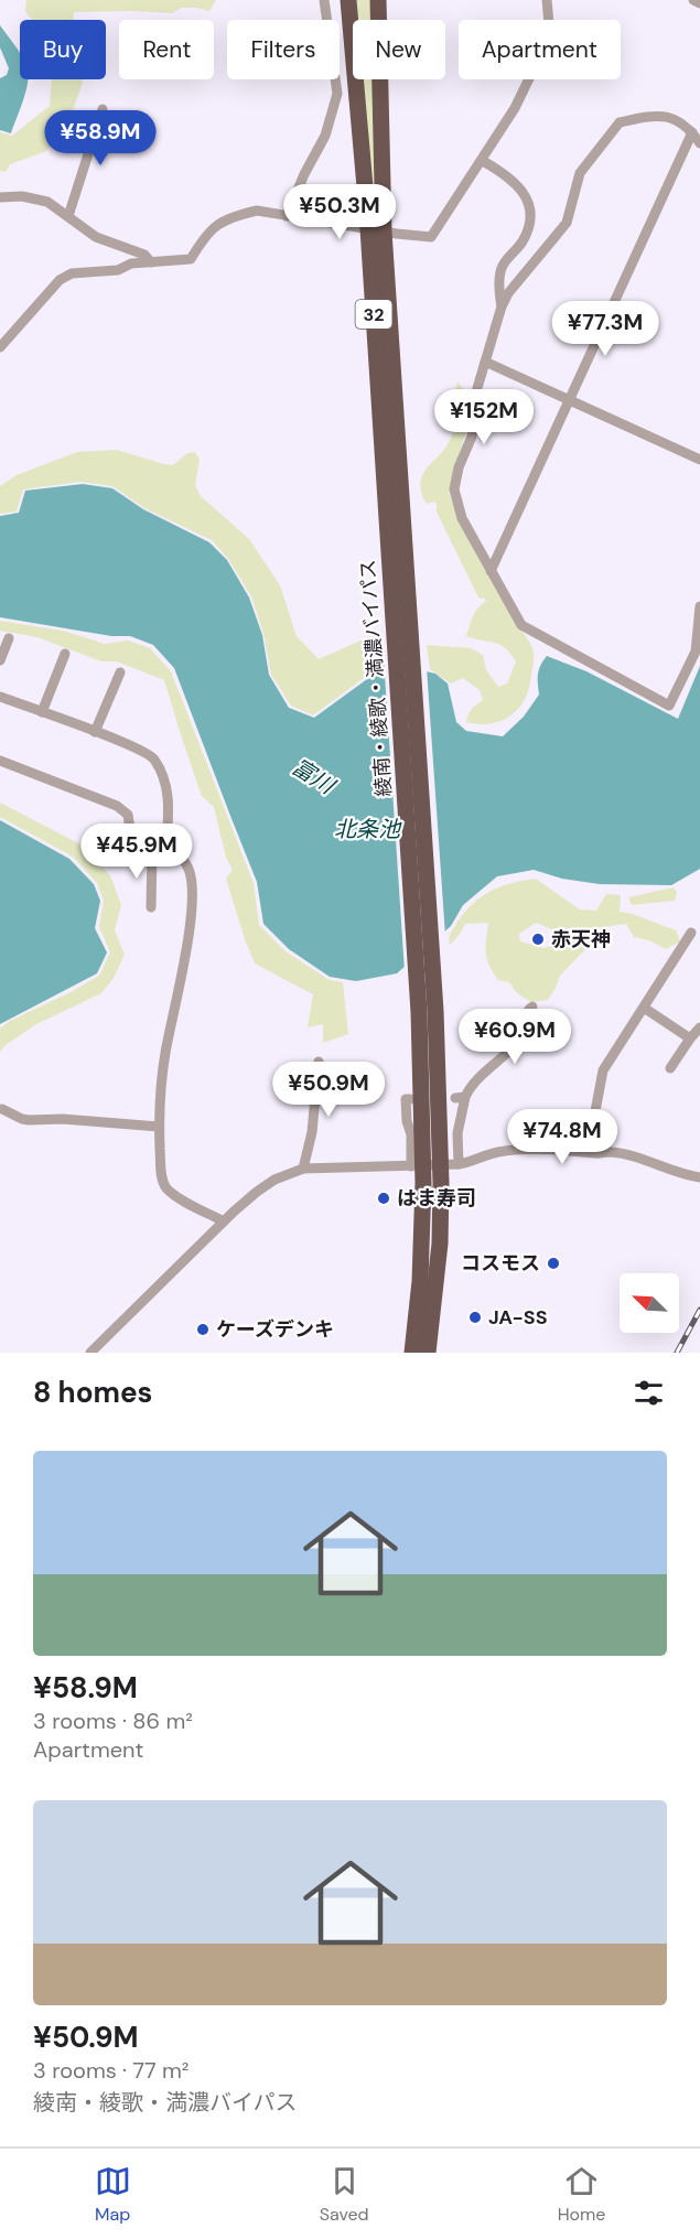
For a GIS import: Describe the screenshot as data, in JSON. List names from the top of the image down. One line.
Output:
{"streets":{"highway":["32","綾南・綾歌・満濃バイパス"]},"water":["富川","北条池"],"places":["赤天神","はま寿司","コスモス","JA-SS","ケーズデンキ"],"north":"top left","page":{"chip":["Buy","Rent","Filters","New","Apartment"],"price":["¥58.9M","¥50.3M","¥77.3M","¥152M","¥45.9M","¥60.9M","¥50.9M","¥74.8M"],"heading":"8 homes","list":[{"name":"¥58.9M","note":"3 rooms · 86 m² · Apartment"},{"name":"¥50.9M","note":"3 rooms · 77 m² · 綾南・綾歌・満濃バイパス"}],"tabs":["Map","Saved","Home"]}}
